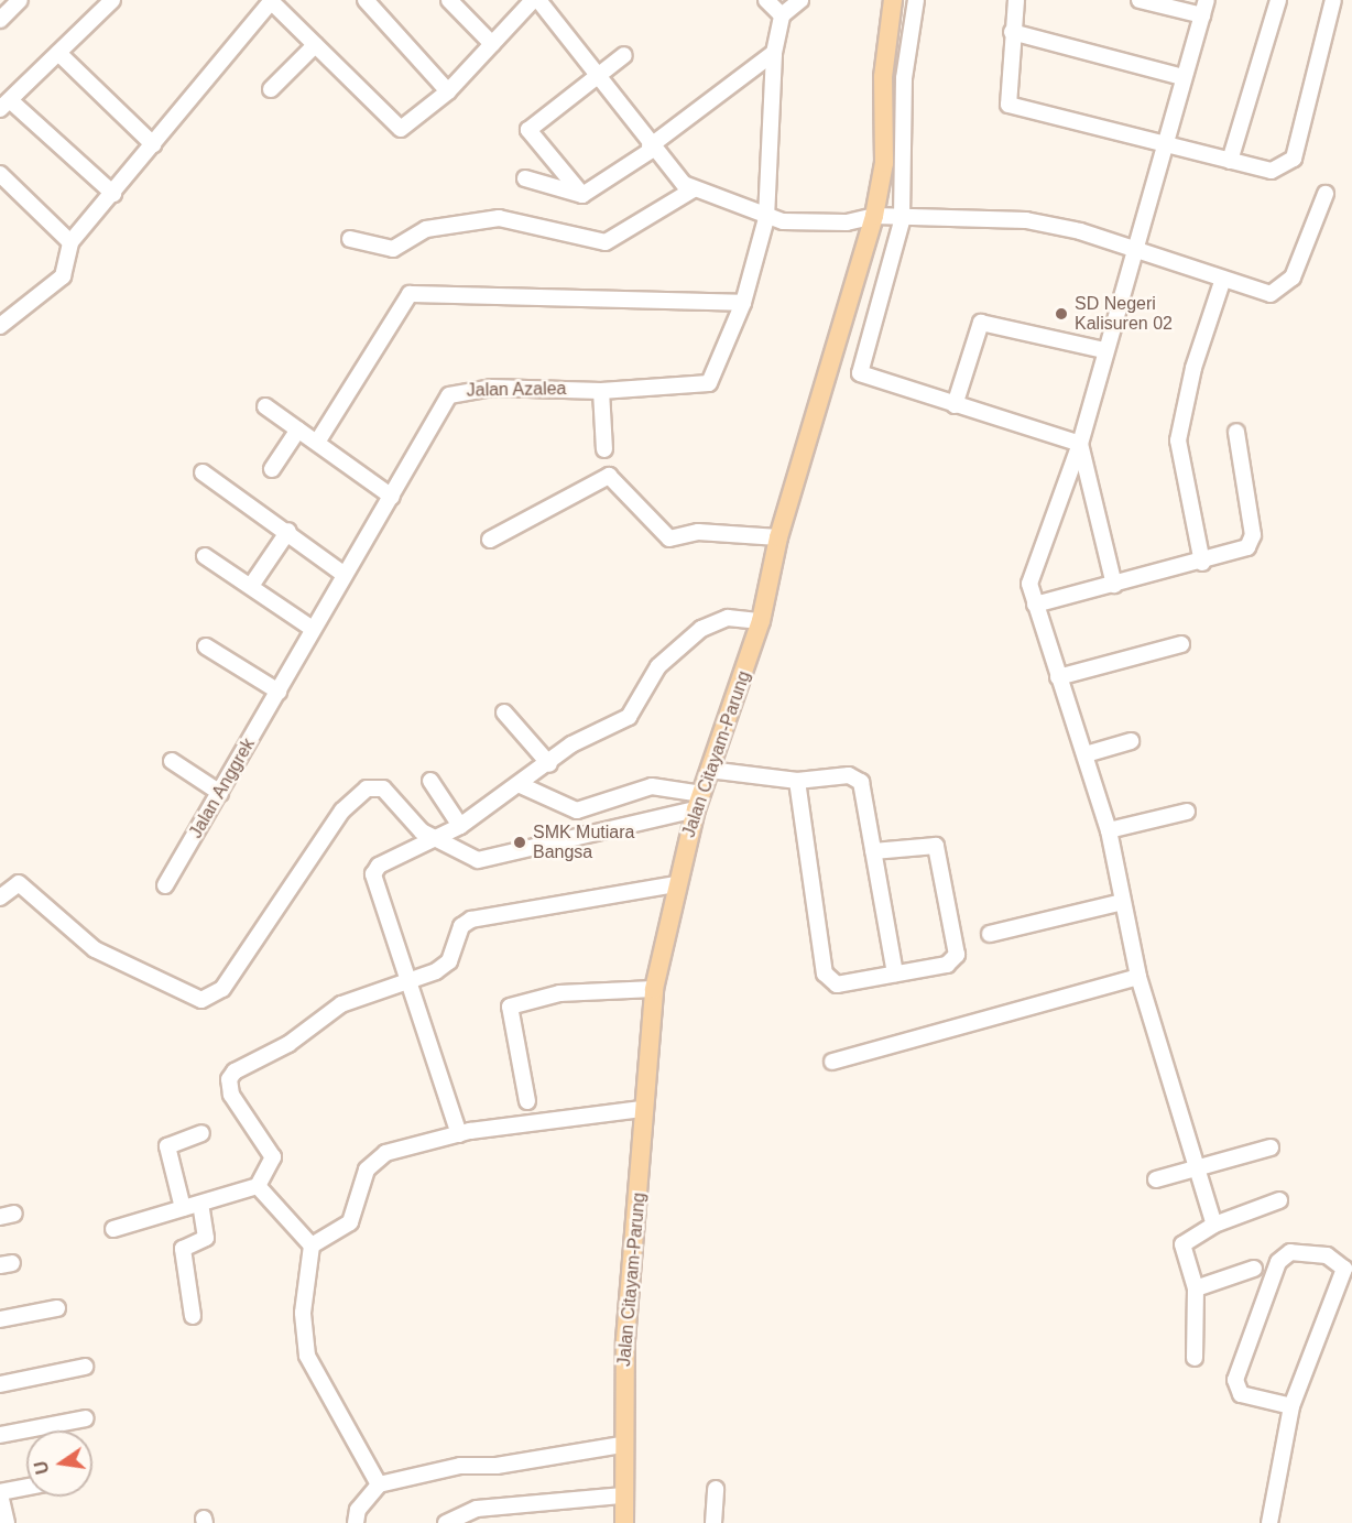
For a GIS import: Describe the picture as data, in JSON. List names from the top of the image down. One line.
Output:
{"streets":{"main road":["Jalan Citayam-Parung"],"street":["Jalan Azalea","Jalan Anggrek"]},"crossings":[["Jalan Azalea","Jalan Anggrek"]],"places":["SD Negeri Kalisuren 02","SMK Mutiara Bangsa"],"north":"left"}
